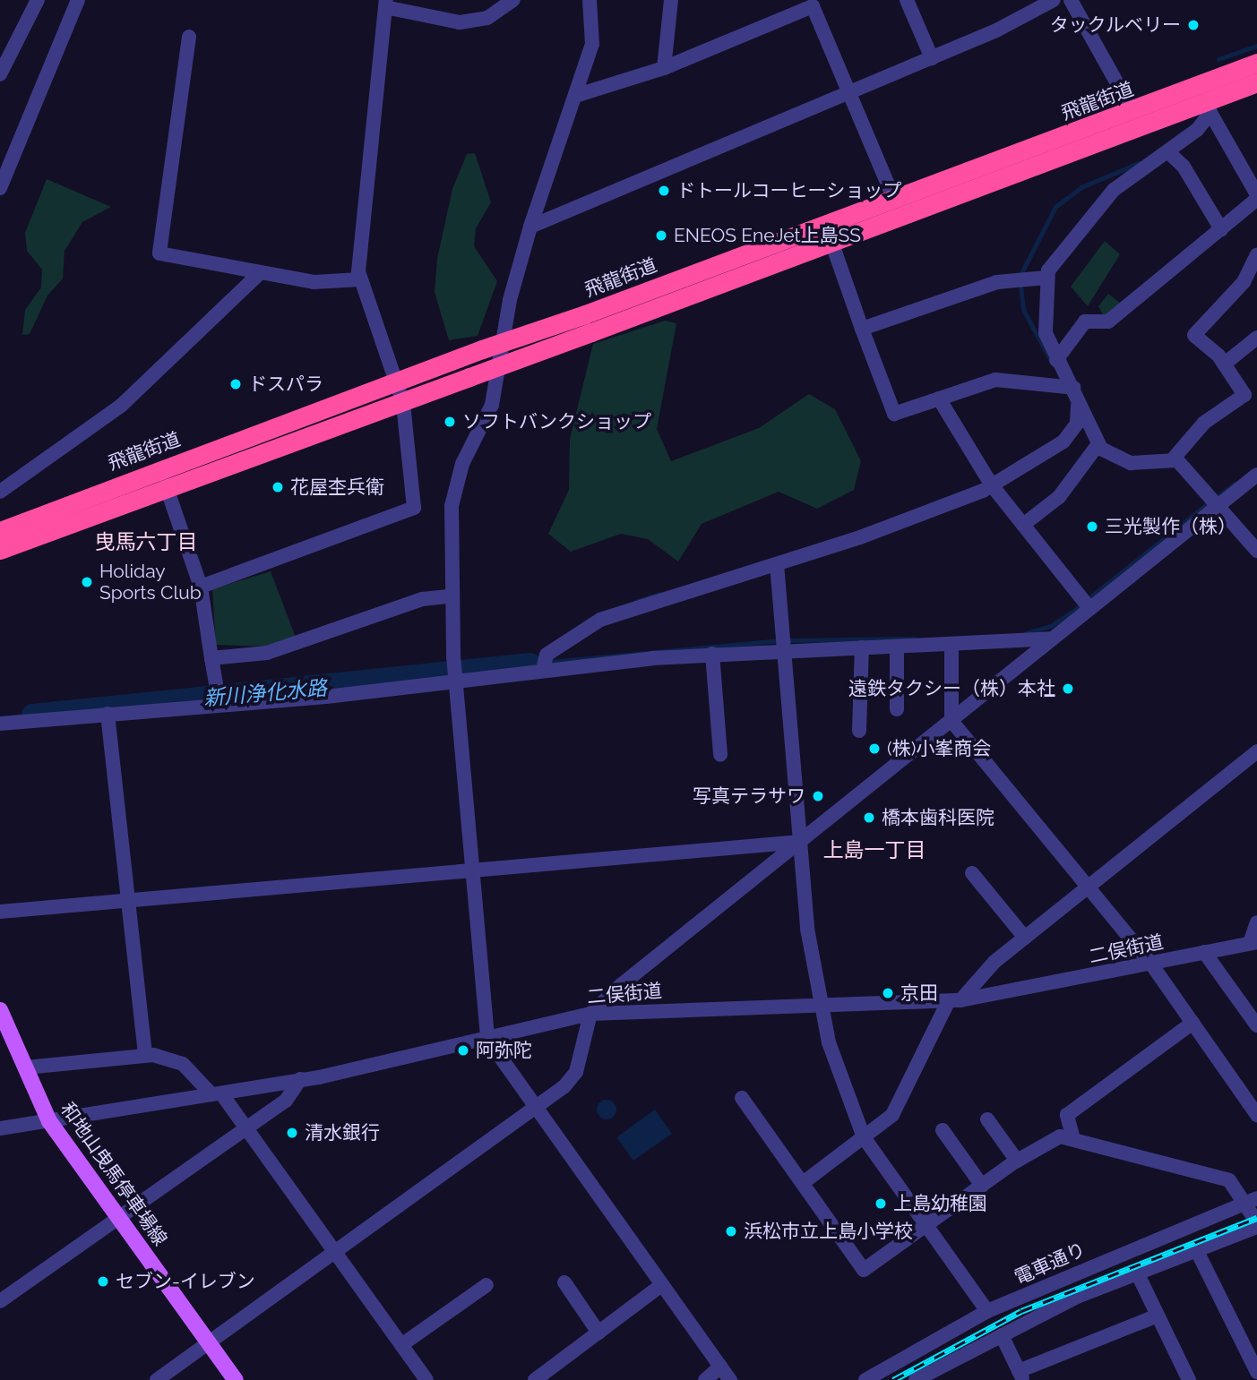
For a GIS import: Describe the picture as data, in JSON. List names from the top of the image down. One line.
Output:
{"streets":{"highway":["飛龍街道"],"main road":["和地山曳馬停車場線"],"street":["二俣街道","電車通り"]},"crossings":[["二俣街道","和地山曳馬停車場線"]],"districts":["曳馬六丁目","上島一丁目"],"water":["新川浄化水路"],"places":["タックルベリー","ドトールコーヒーショップ","ENEOS EneJet上島SS","ドスパラ","ソフトバンクショップ","花屋杢兵衛","三光製作（株）","Holiday Sports Club","遠鉄タクシー（株）本社","(株)小峯商会","写真テラサワ","橋本歯科医院","京田","阿弥陀","清水銀行","上島幼稚園","浜松市立上島小学校","セブン-イレブン"]}
